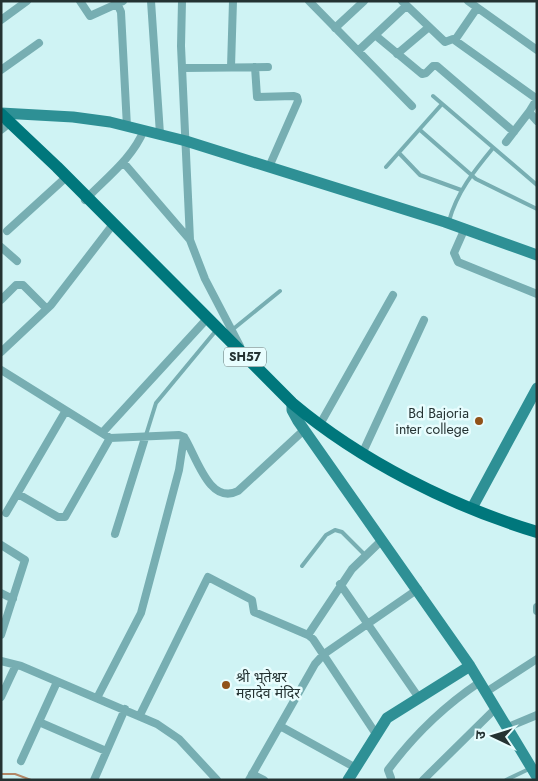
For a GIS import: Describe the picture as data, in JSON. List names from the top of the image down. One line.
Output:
{"streets":{"main road":["SH57"]},"places":["Bd Bajoria inter college","श्री भूतेश्वर महादेव मंदिर"],"north":"left"}
